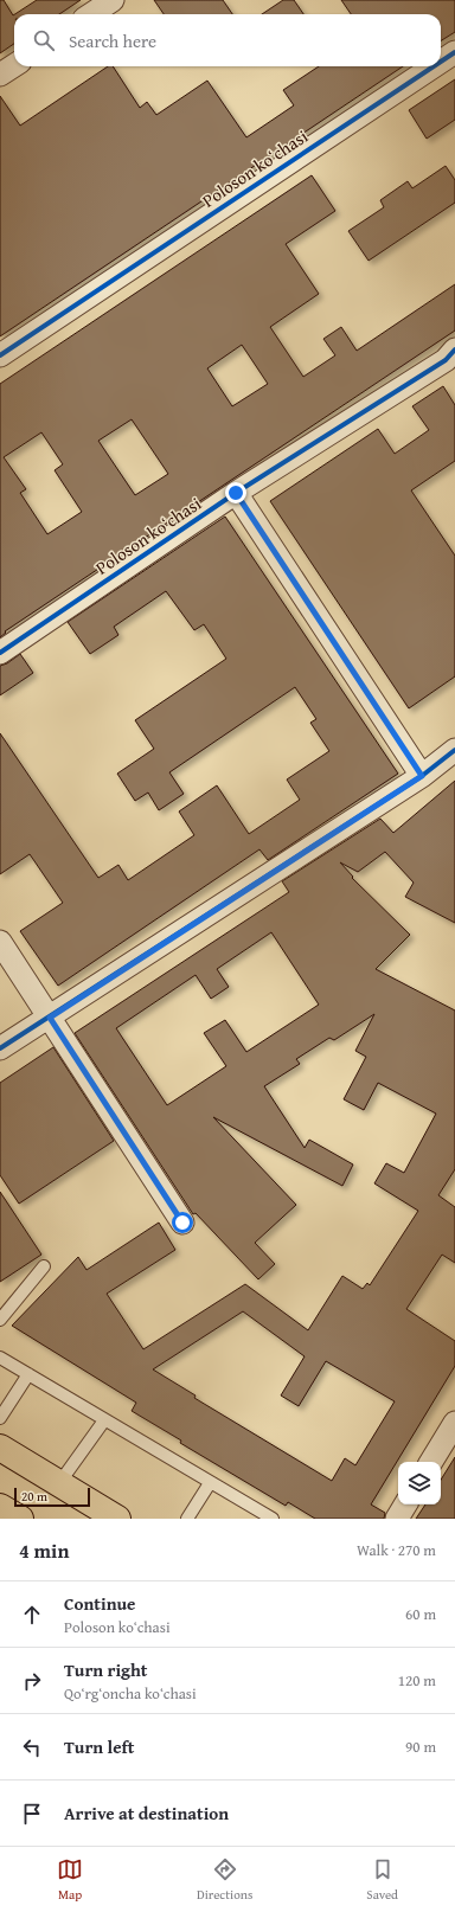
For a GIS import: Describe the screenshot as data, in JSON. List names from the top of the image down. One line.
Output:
{"streets":{"street":["Poloson koʻchasi"]},"scale_bar":"20 m","page":{"search":"Search here","scale":"20 m","heading":["4 min","Walk · 270 m"],"list":[["Continue","Poloson koʻchasi","60 m"],["Turn right","Qoʻrgʻoncha koʻchasi","120 m"],["Turn left","90 m"],"Arrive at destination"],"nav":["Map","Directions","Saved"]}}
